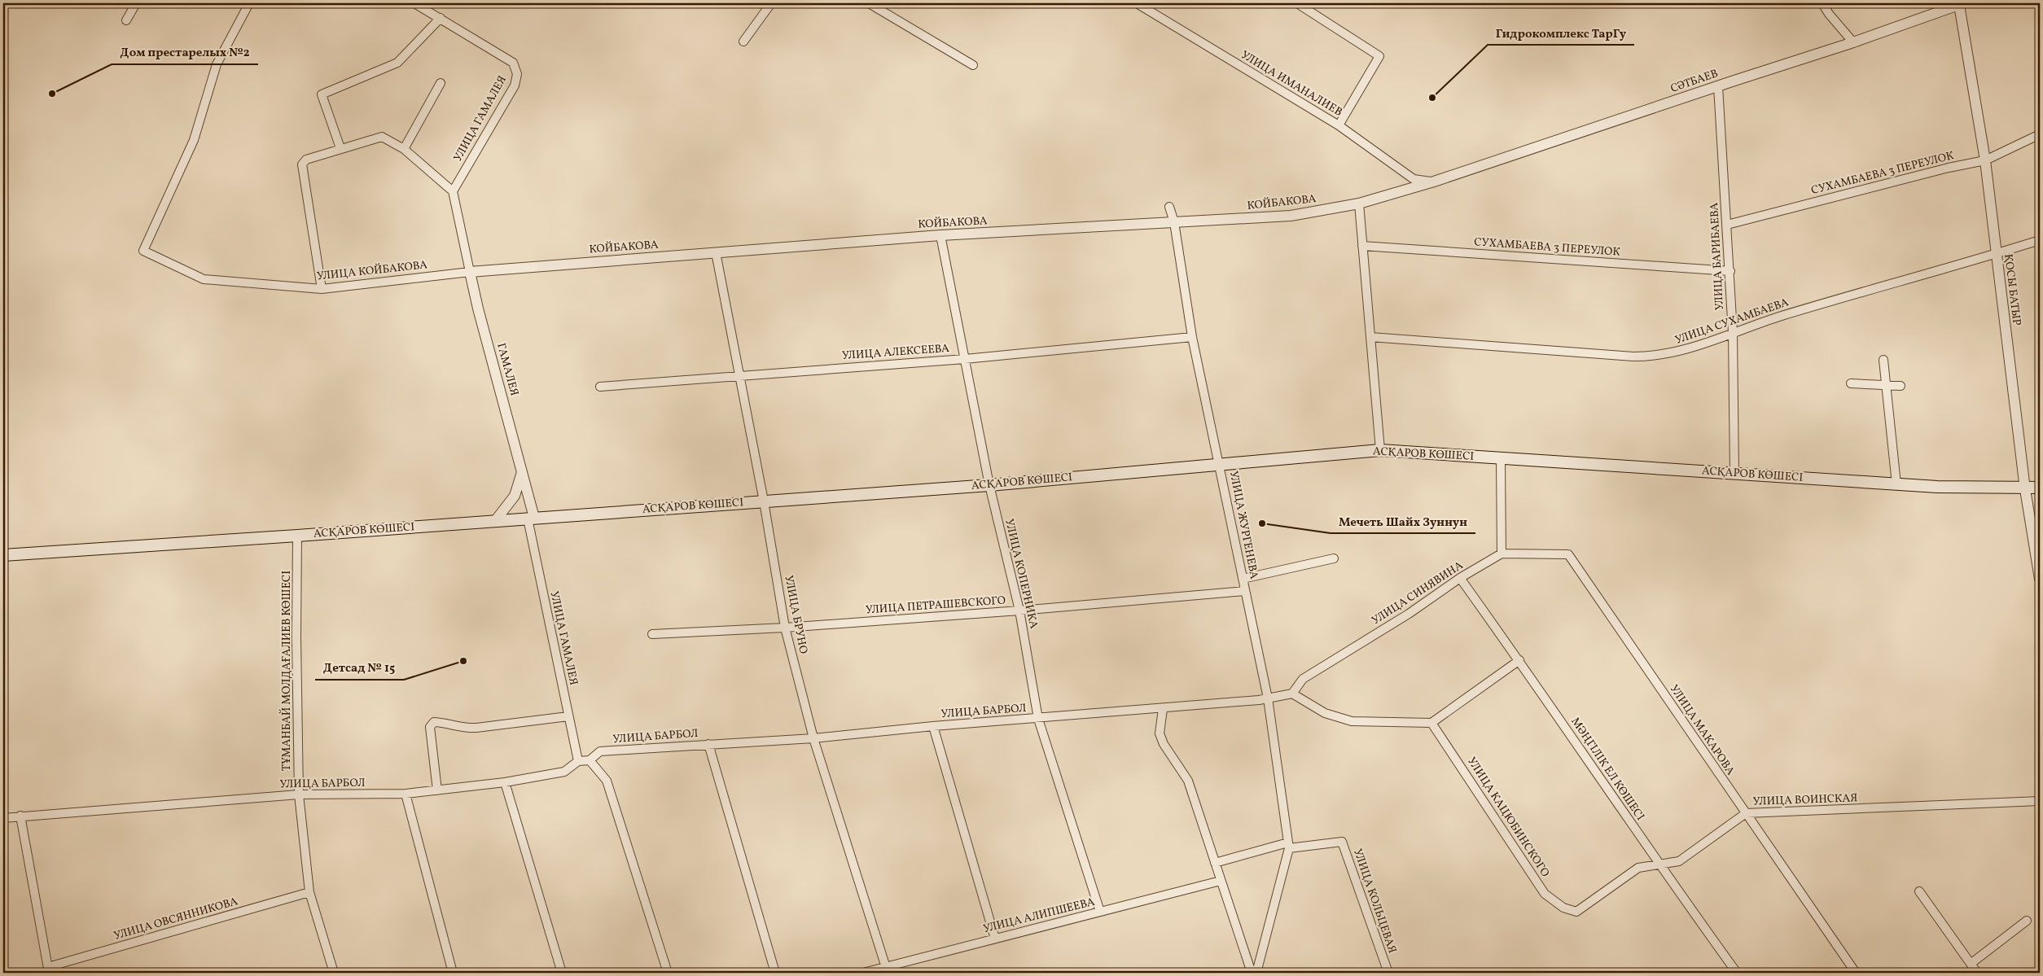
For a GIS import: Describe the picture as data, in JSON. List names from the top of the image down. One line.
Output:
{"streets":{"main road":["АСҚАРОВ КӨШЕСІ"],"street":["СӘТБАЕВ","УЛИЦА ИМАНАЛИЕВ","УЛИЦА ГАМАЛЕЯ","СУХАМБАЕВА 3 ПЕРЕУЛОК","КОЙБАКОВА","УЛИЦА БАРИБАЕВА","УЛИЦА КОЙБАКОВА","ҚОСЫ БАТЫР","УЛИЦА СУХАМБАЕВА","УЛИЦА АЛЕКСЕЕВА","ГАМАЛЕЯ","УЛИЦА ЖУРГЕНЕВА","УЛИЦА КОПЕРНИКА","УЛИЦА СИНЯВИНА","УЛИЦА ПЕТРАШЕВСКОГО","УЛИЦА БРУНО","ТҰМАНБАЙ МОЛДАҒАЛИЕВ КӨШЕСІ","УЛИЦА БАРБОЛ","УЛИЦА МАКАРОВА","МӘҢГІЛІК ЕЛ КӨШЕСІ","УЛИЦА ВОИНСКАЯ","УЛИЦА КАЦЮБИНСКОГО","УЛИЦА КОЛЬЦЕВАЯ","УЛИЦА АЛИПШЕЕВА","УЛИЦА ОВСЯННИКОВА"]},"crossings":[["СӘТБАЕВ","УЛИЦА ИМАНАЛИЕВ"],["СӘТБАЕВ","КОЙБАКОВА"],["СӘТБАЕВ","УЛИЦА БАРИБАЕВА"],["СӘТБАЕВ","ҚОСЫ БАТЫР"],["УЛИЦА ИМАНАЛИЕВ","КОЙБАКОВА"],["УЛИЦА ГАМАЛЕЯ","ГАМАЛЕЯ"],["УЛИЦА ГАМАЛЕЯ","АСҚАРОВ КӨШЕСІ"],["УЛИЦА ГАМАЛЕЯ","УЛИЦА БАРБОЛ"],["СУХАМБАЕВА 3 ПЕРЕУЛОК","УЛИЦА БАРИБАЕВА"],["СУХАМБАЕВА 3 ПЕРЕУЛОК","ҚОСЫ БАТЫР"],["КОЙБАКОВА","УЛИЦА КОЙБАКОВА"],["КОЙБАКОВА","ГАМАЛЕЯ"],["КОЙБАКОВА","УЛИЦА ЖУРГЕНЕВА"],["КОЙБАКОВА","УЛИЦА КОПЕРНИКА"],["КОЙБАКОВА","УЛИЦА БРУНО"],["УЛИЦА БАРИБАЕВА","УЛИЦА СУХАМБАЕВА"],["УЛИЦА БАРИБАЕВА","АСҚАРОВ КӨШЕСІ"],["УЛИЦА КОЙБАКОВА","ГАМАЛЕЯ"],["ҚОСЫ БАТЫР","УЛИЦА СУХАМБАЕВА"],["ҚОСЫ БАТЫР","АСҚАРОВ КӨШЕСІ"],["УЛИЦА АЛЕКСЕЕВА","УЛИЦА ЖУРГЕНЕВА"],["УЛИЦА АЛЕКСЕЕВА","УЛИЦА КОПЕРНИКА"],["УЛИЦА АЛЕКСЕЕВА","УЛИЦА БРУНО"],["ГАМАЛЕЯ","АСҚАРОВ КӨШЕСІ"],["АСҚАРОВ КӨШЕСІ","УЛИЦА ЖУРГЕНЕВА"],["АСҚАРОВ КӨШЕСІ","УЛИЦА КОПЕРНИКА"],["АСҚАРОВ КӨШЕСІ","УЛИЦА БРУНО"],["АСҚАРОВ КӨШЕСІ","ТҰМАНБАЙ МОЛДАҒАЛИЕВ КӨШЕСІ"],["УЛИЦА ЖУРГЕНЕВА","УЛИЦА ПЕТРАШЕВСКОГО"],["УЛИЦА ЖУРГЕНЕВА","УЛИЦА БАРБОЛ"],["УЛИЦА ЖУРГЕНЕВА","УЛИЦА КОЛЬЦЕВАЯ"],["УЛИЦА КОПЕРНИКА","УЛИЦА ПЕТРАШЕВСКОГО"],["УЛИЦА КОПЕРНИКА","УЛИЦА БАРБОЛ"],["УЛИЦА КОПЕРНИКА","УЛИЦА АЛИПШЕЕВА"],["УЛИЦА СИНЯВИНА","УЛИЦА МАКАРОВА"],["УЛИЦА СИНЯВИНА","МӘҢГІЛІК ЕЛ КӨШЕСІ"],["УЛИЦА ПЕТРАШЕВСКОГО","УЛИЦА БРУНО"],["УЛИЦА БРУНО","УЛИЦА БАРБОЛ"],["УЛИЦА БРУНО","УЛИЦА АЛИПШЕЕВА"],["ТҰМАНБАЙ МОЛДАҒАЛИЕВ КӨШЕСІ","УЛИЦА БАРБОЛ"],["ТҰМАНБАЙ МОЛДАҒАЛИЕВ КӨШЕСІ","УЛИЦА ОВСЯННИКОВА"],["УЛИЦА МАКАРОВА","УЛИЦА ВОИНСКАЯ"],["МӘҢГІЛІК ЕЛ КӨШЕСІ","УЛИЦА ВОИНСКАЯ"],["УЛИЦА ВОИНСКАЯ","УЛИЦА КАЦЮБИНСКОГО"]],"places":["Дом престарелых №2","Гидрокомплекс ТарГу","Мечеть Шайх Зуннун","Детсад № 15"]}
